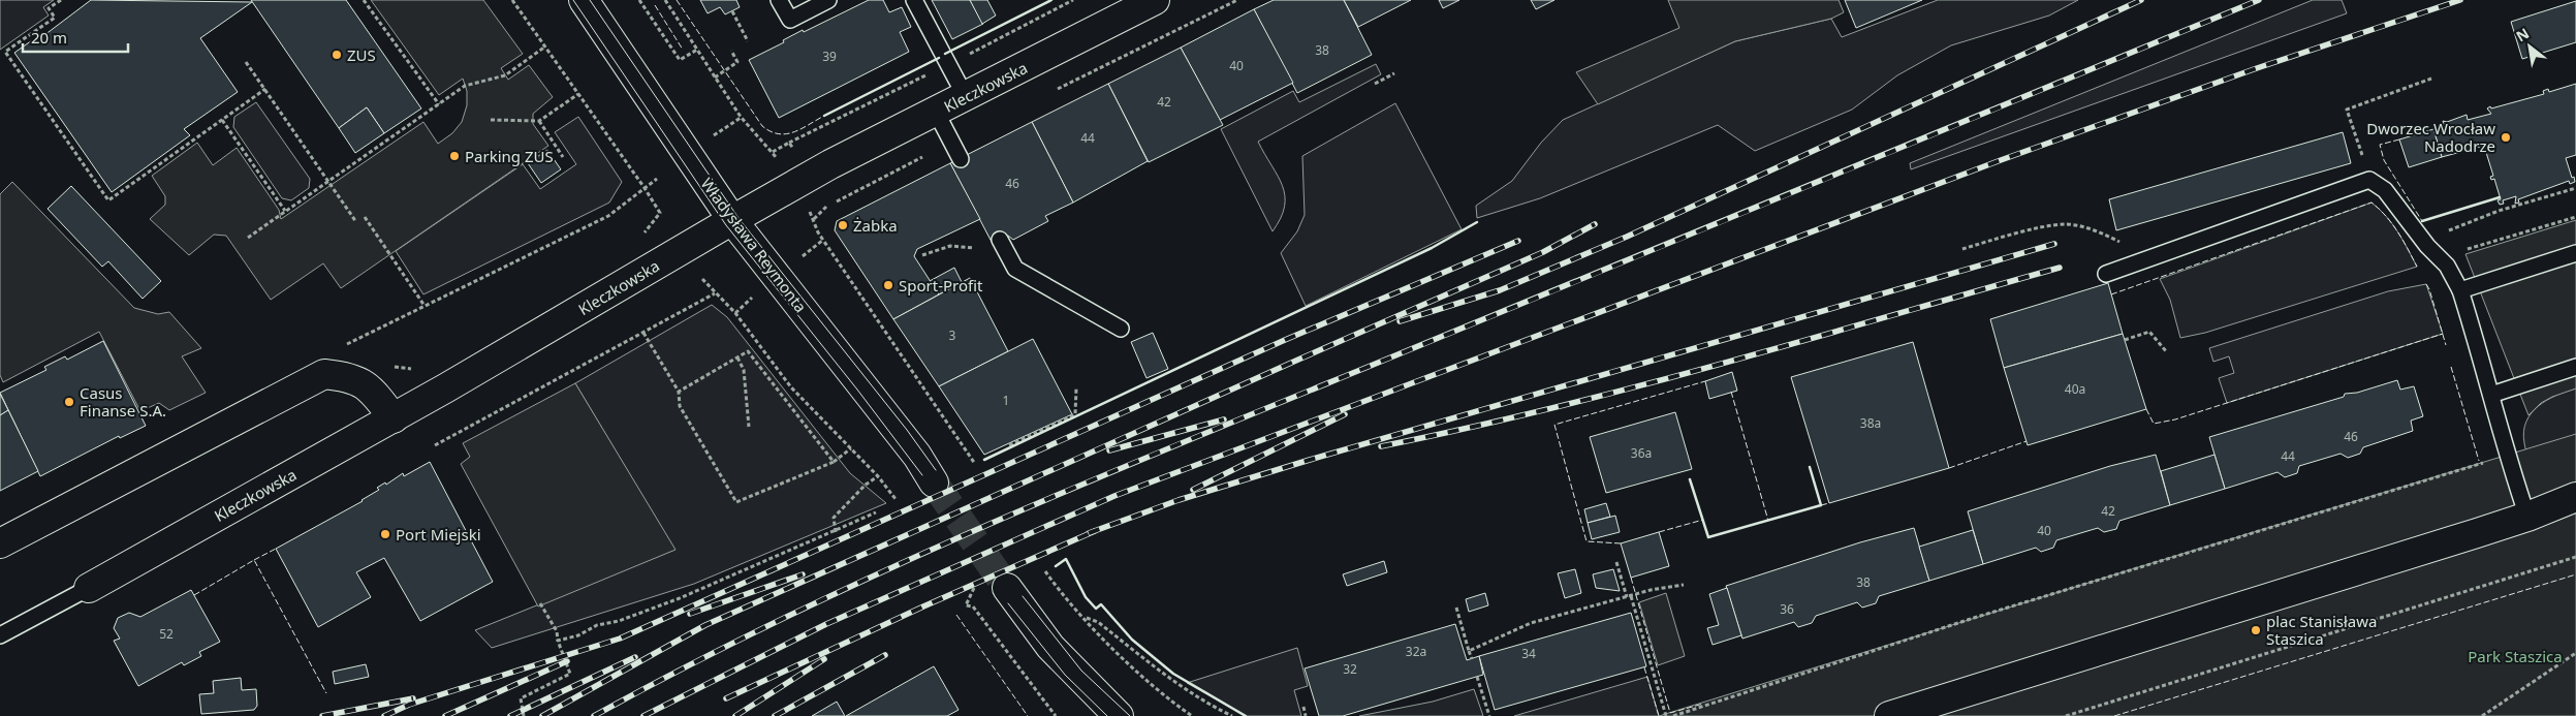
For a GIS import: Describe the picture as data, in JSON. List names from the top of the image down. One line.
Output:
{"streets":{"street":["Kleczkowska","Władysława Reymonta"]},"crossings":[["Kleczkowska","Władysława Reymonta"]],"parks":["Park Staszica"],"places":["ZUS","Dworzec Wrocław Nadodrze","Parking ZUS","Żabka","Sport-Profit","Casus Finanse S.A.","Port Miejski","plac Stanisława Staszica"],"house_numbers":["38","39","40","42","44","46","3","40a","1","38a","46","36a","44","42","40","38","36","52","32a","34","32"],"scale_bar":"20 m","north":"top left"}
